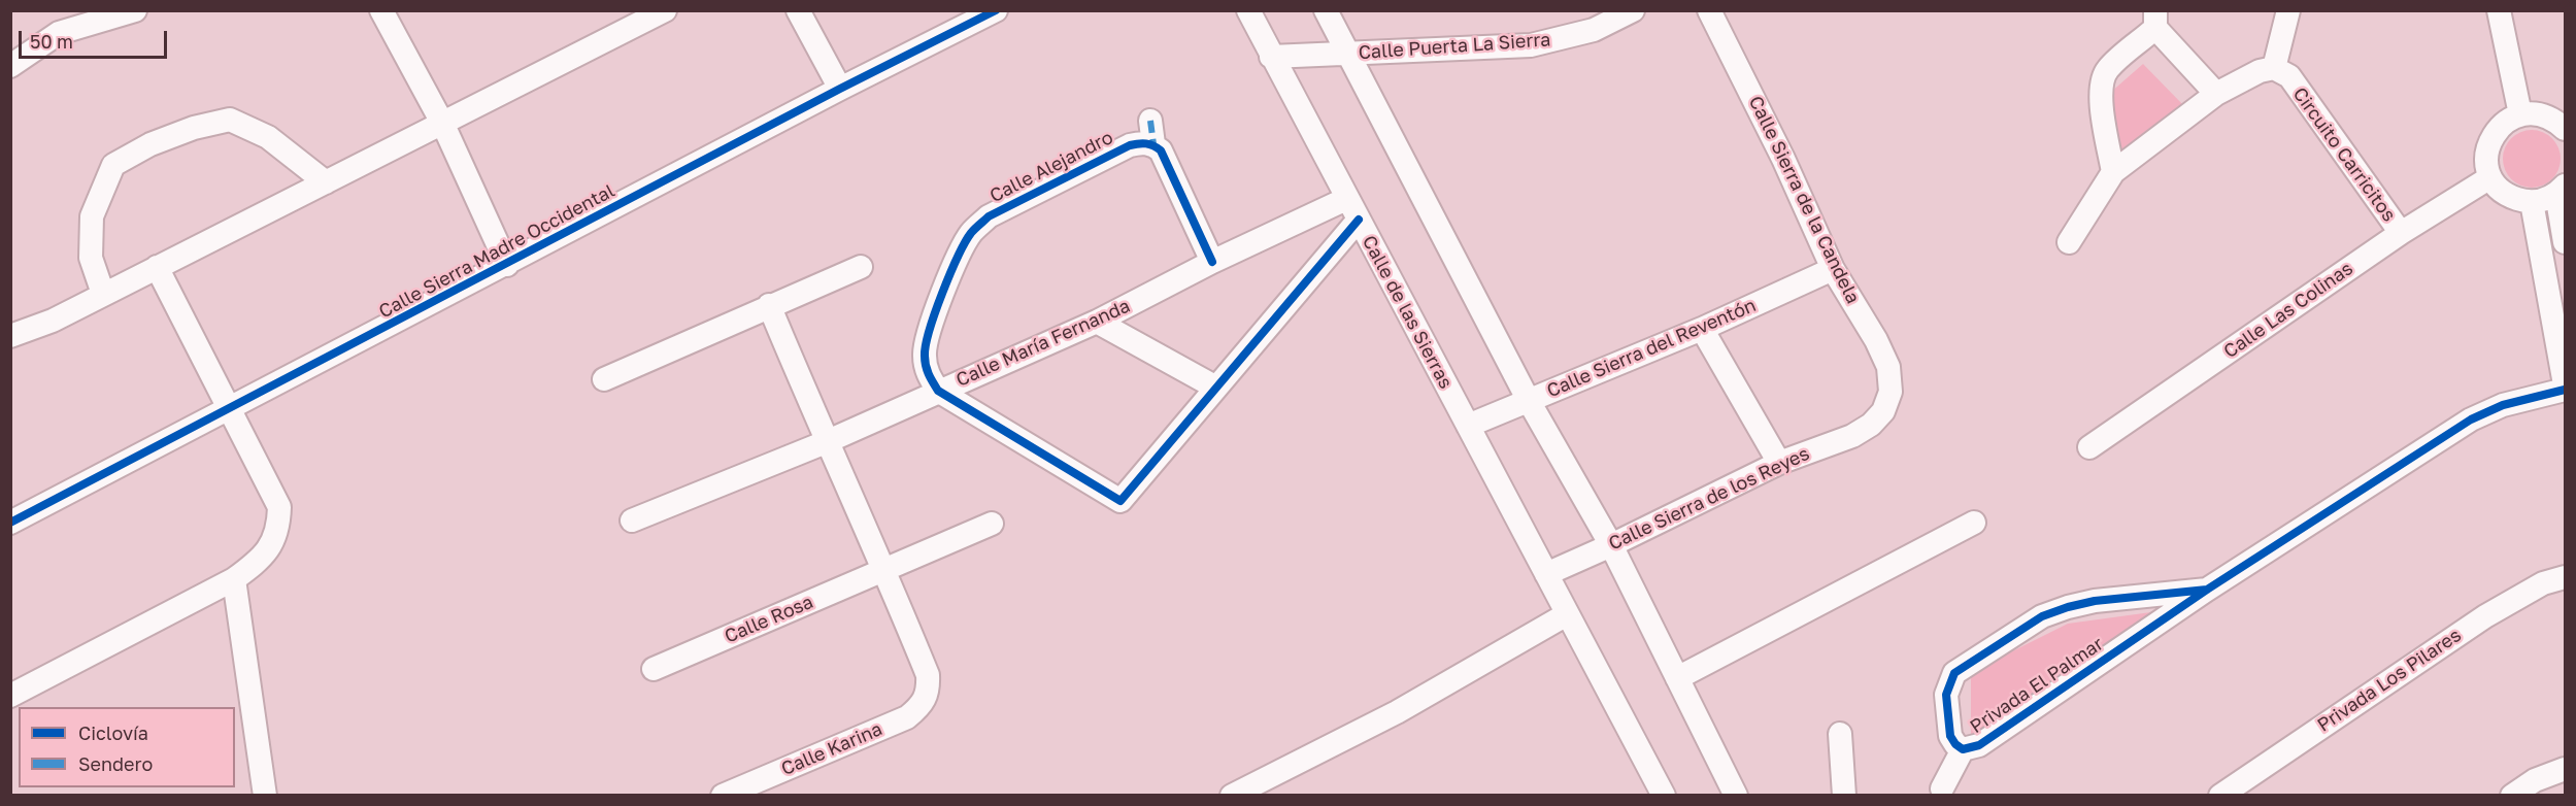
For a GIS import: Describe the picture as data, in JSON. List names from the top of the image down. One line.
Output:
{"streets":{"street":["Calle Puerta La Sierra","Circuito Carricitos","Calle Alejandro","Calle Sierra de la Candela","Calle Sierra Madre Occidental","Calle Las Colinas","Calle de las Sierras","Calle María Fernanda","Calle Sierra del Reventón","Calle Sierra de los Reyes","Calle Rosa","Privada Los Pilares","Privada El Palmar","Calle Karina"]},"crossings":[["Calle Puerta La Sierra","Calle de las Sierras"],["Circuito Carricitos","Calle Las Colinas"],["Calle Alejandro","Calle María Fernanda"],["Calle Sierra de la Candela","Calle Sierra del Reventón"],["Calle Sierra de la Candela","Calle Sierra de los Reyes"],["Calle de las Sierras","Calle María Fernanda"],["Calle de las Sierras","Calle Sierra del Reventón"],["Calle de las Sierras","Calle Sierra de los Reyes"],["Calle Rosa","Calle Karina"]],"legend":["Ciclovía","Sendero"],"scale_bar":"50 m"}
